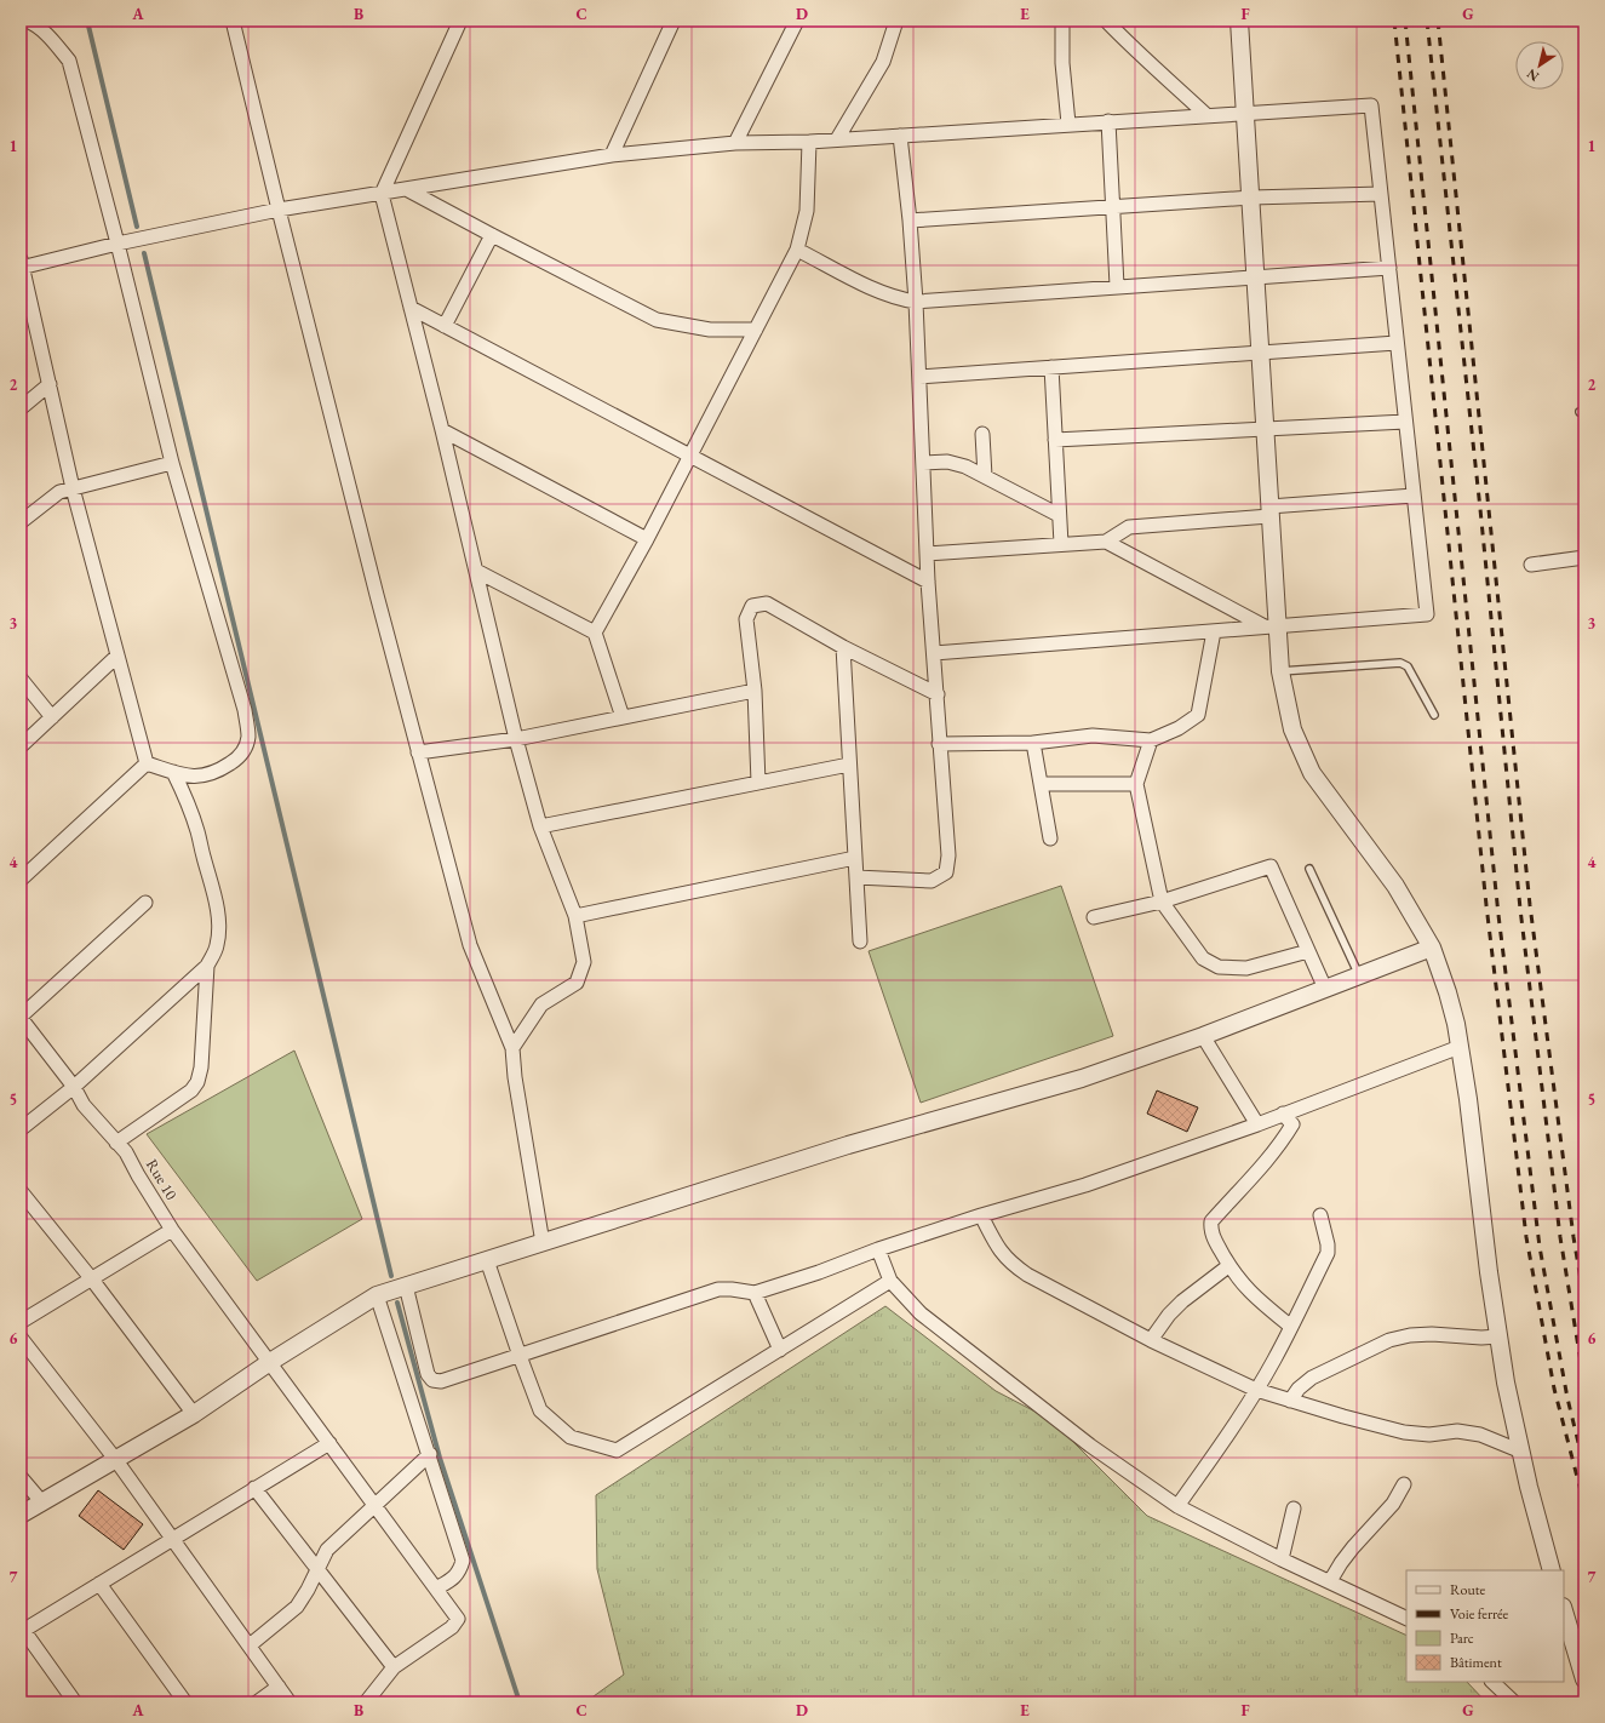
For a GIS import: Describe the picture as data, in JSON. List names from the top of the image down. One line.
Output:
{"streets":{"street":["Rue 10"]},"legend":["Route","Voie ferrée","Parc","Bâtiment"],"north":"bottom left","grid":{"columns":["A","B","C","D","E","F","G"],"rows":["1","2","3","4","5","6","7"]}}
